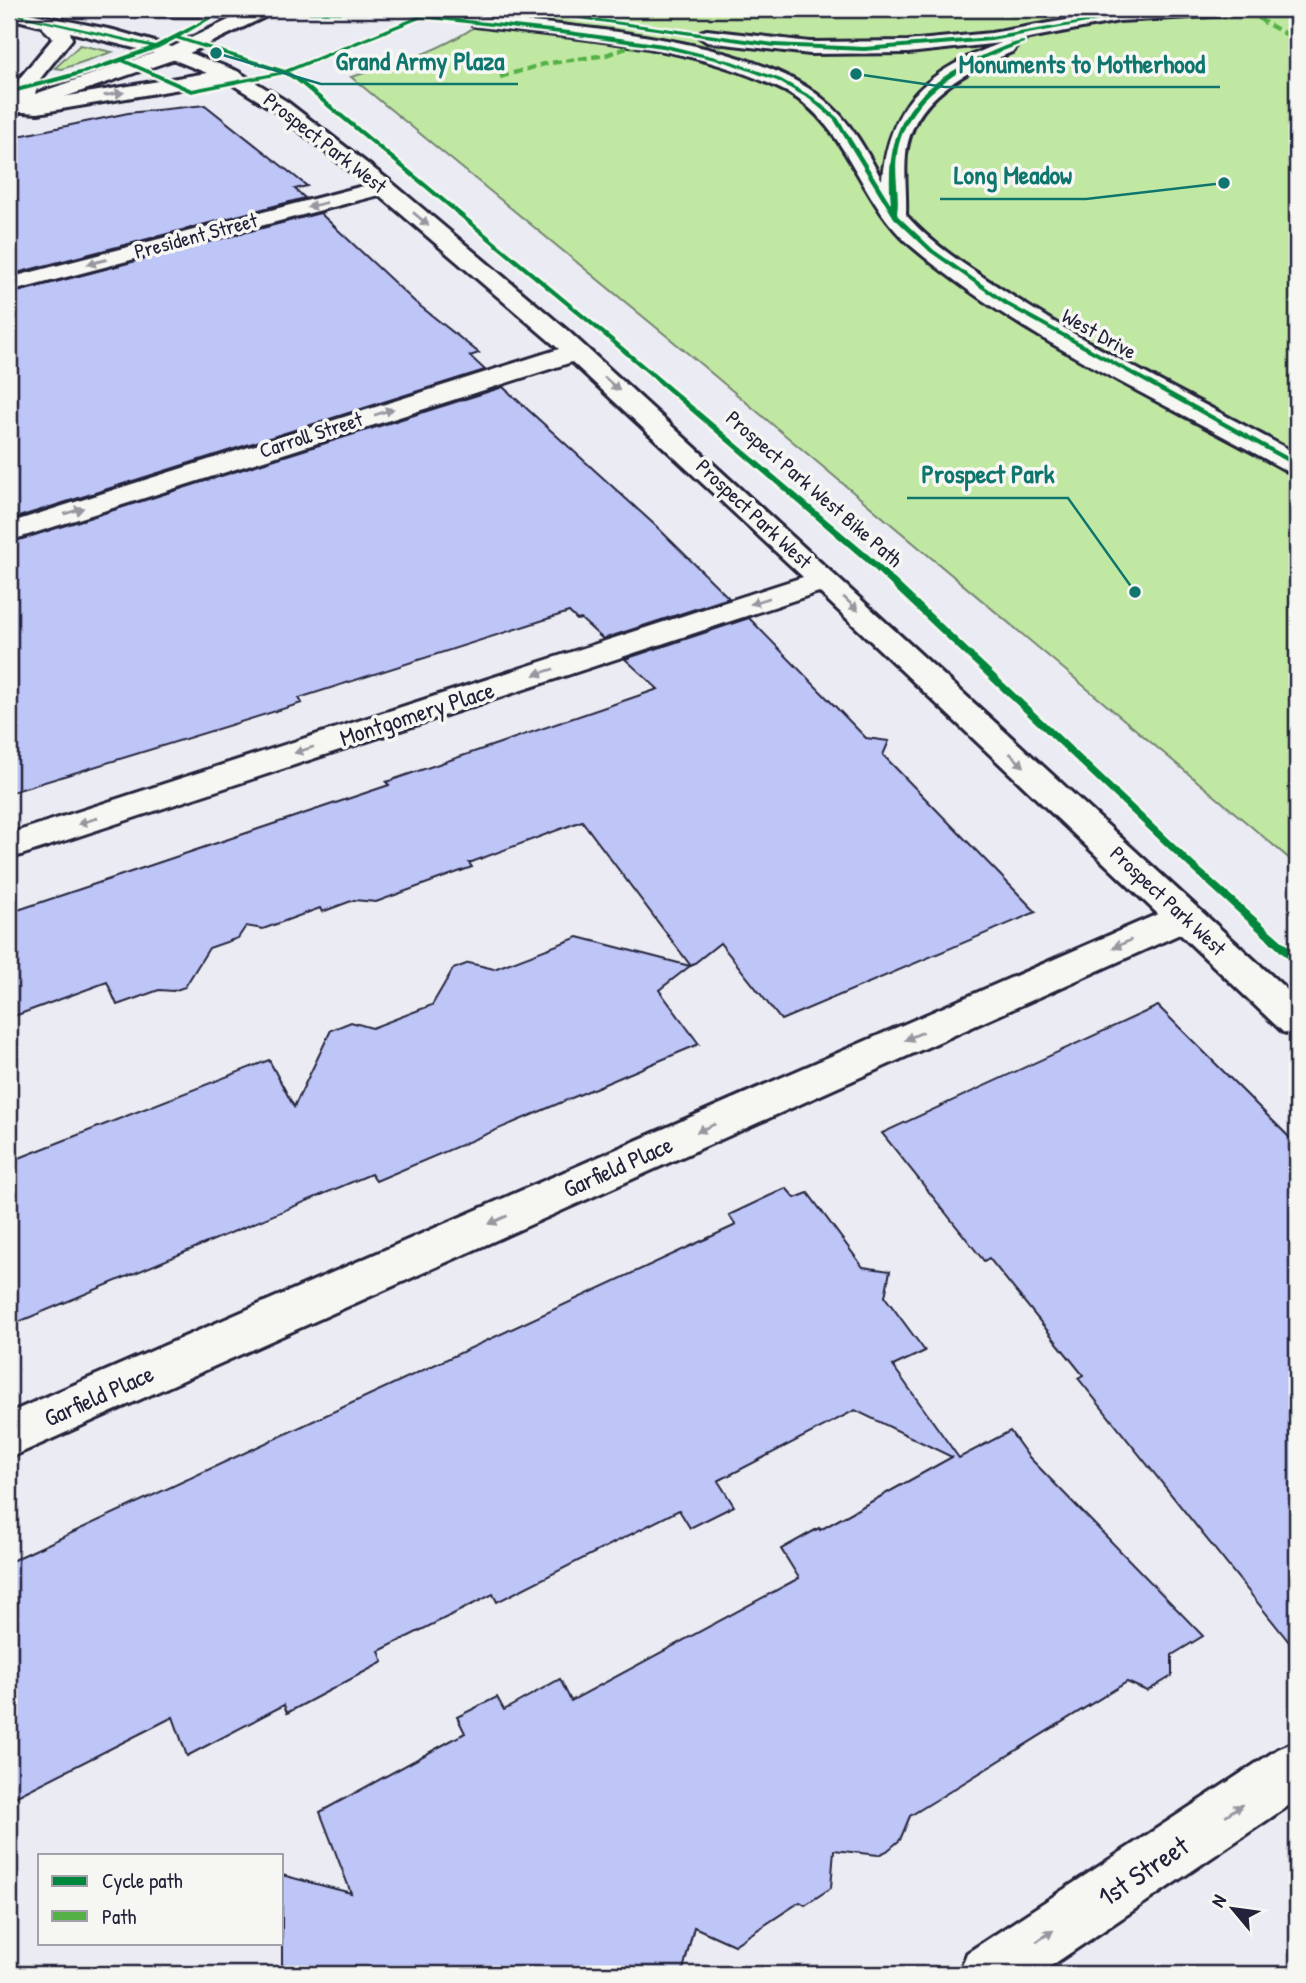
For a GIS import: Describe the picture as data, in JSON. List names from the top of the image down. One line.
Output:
{"streets":{"street":["Prospect Park West","President Street","West Drive","Carroll Street","Montgomery Place","Garfield Place","1st Street"],"cycle path":["Prospect Park West Bike Path"]},"crossings":[["Prospect Park West","President Street"],["Prospect Park West","Carroll Street"],["Prospect Park West","Montgomery Place"],["Prospect Park West","Garfield Place"]],"one_way":["Prospect Park West","Carroll Street","Montgomery Place","Garfield Place","1st Street"],"places":["Grand Army Plaza","Monuments to Motherhood","Long Meadow","Prospect Park"],"legend":["Cycle path","Path"],"north":"top left"}
